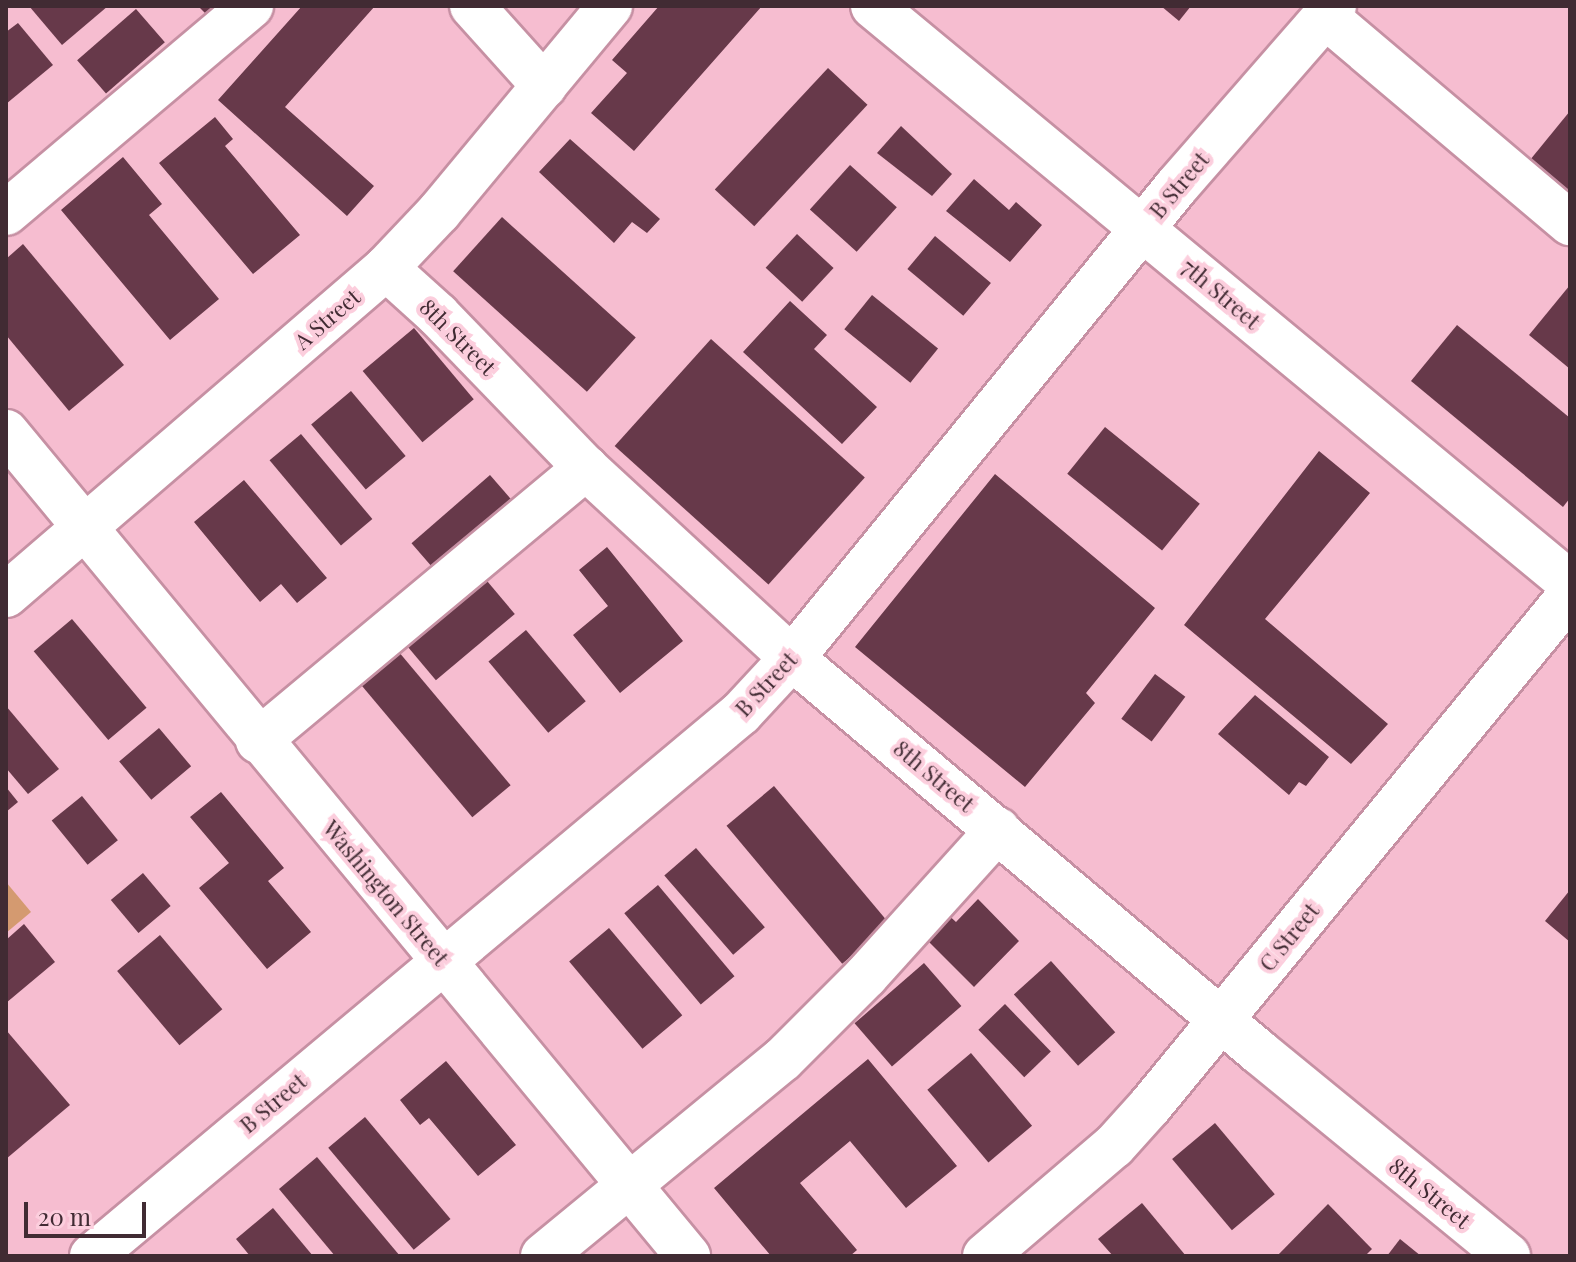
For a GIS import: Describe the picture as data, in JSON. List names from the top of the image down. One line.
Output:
{"streets":{"street":["B Street","7th Street","A Street","8th Street","Washington Street","C Street"]},"crossings":[["B Street","7th Street"],["B Street","8th Street"],["B Street","Washington Street"],["A Street","8th Street"],["A Street","Washington Street"],["8th Street","C Street"]],"scale_bar":"20 m"}
